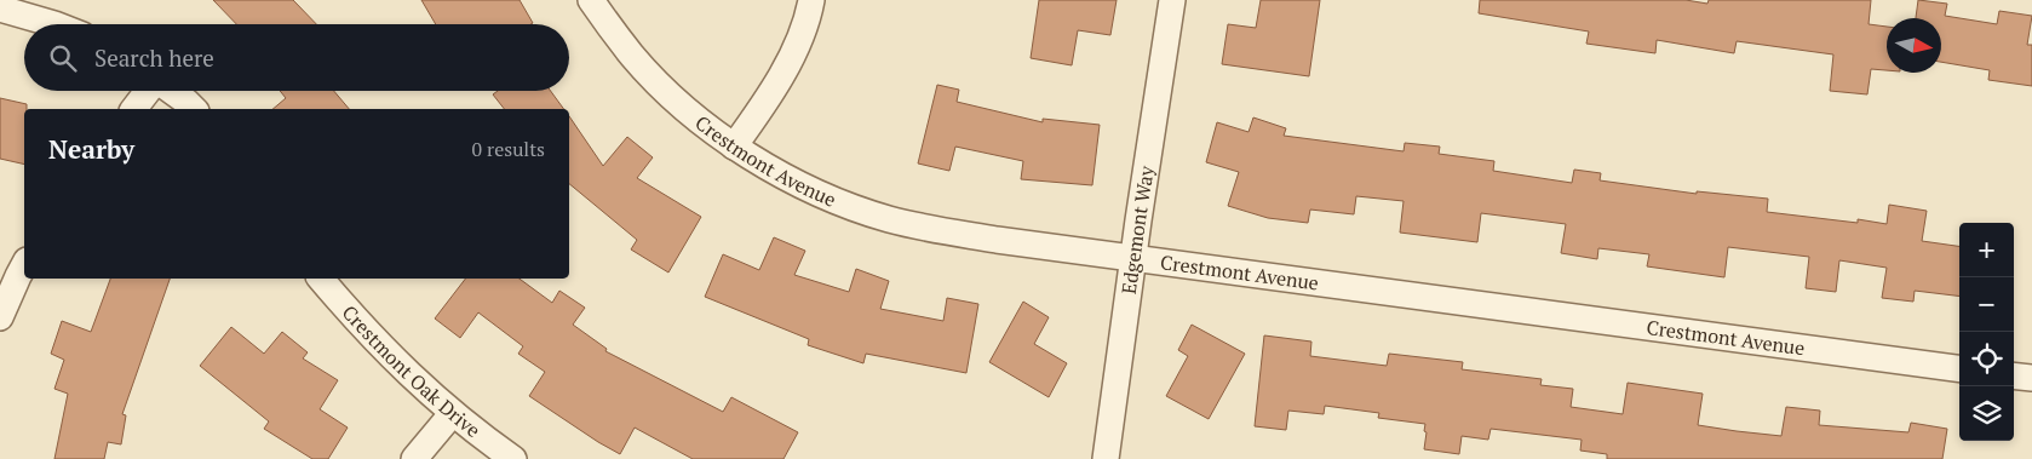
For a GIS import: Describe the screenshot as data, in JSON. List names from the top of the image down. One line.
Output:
{"streets":{"street":["Crestmont Avenue","Edgemont Way","Crestmont Oak Drive"]},"crossings":[["Crestmont Avenue","Edgemont Way"]],"north":"right","page":{"search":"Search here","heading":["Nearby","0 results"],"map_buttons":["+","−"]}}
